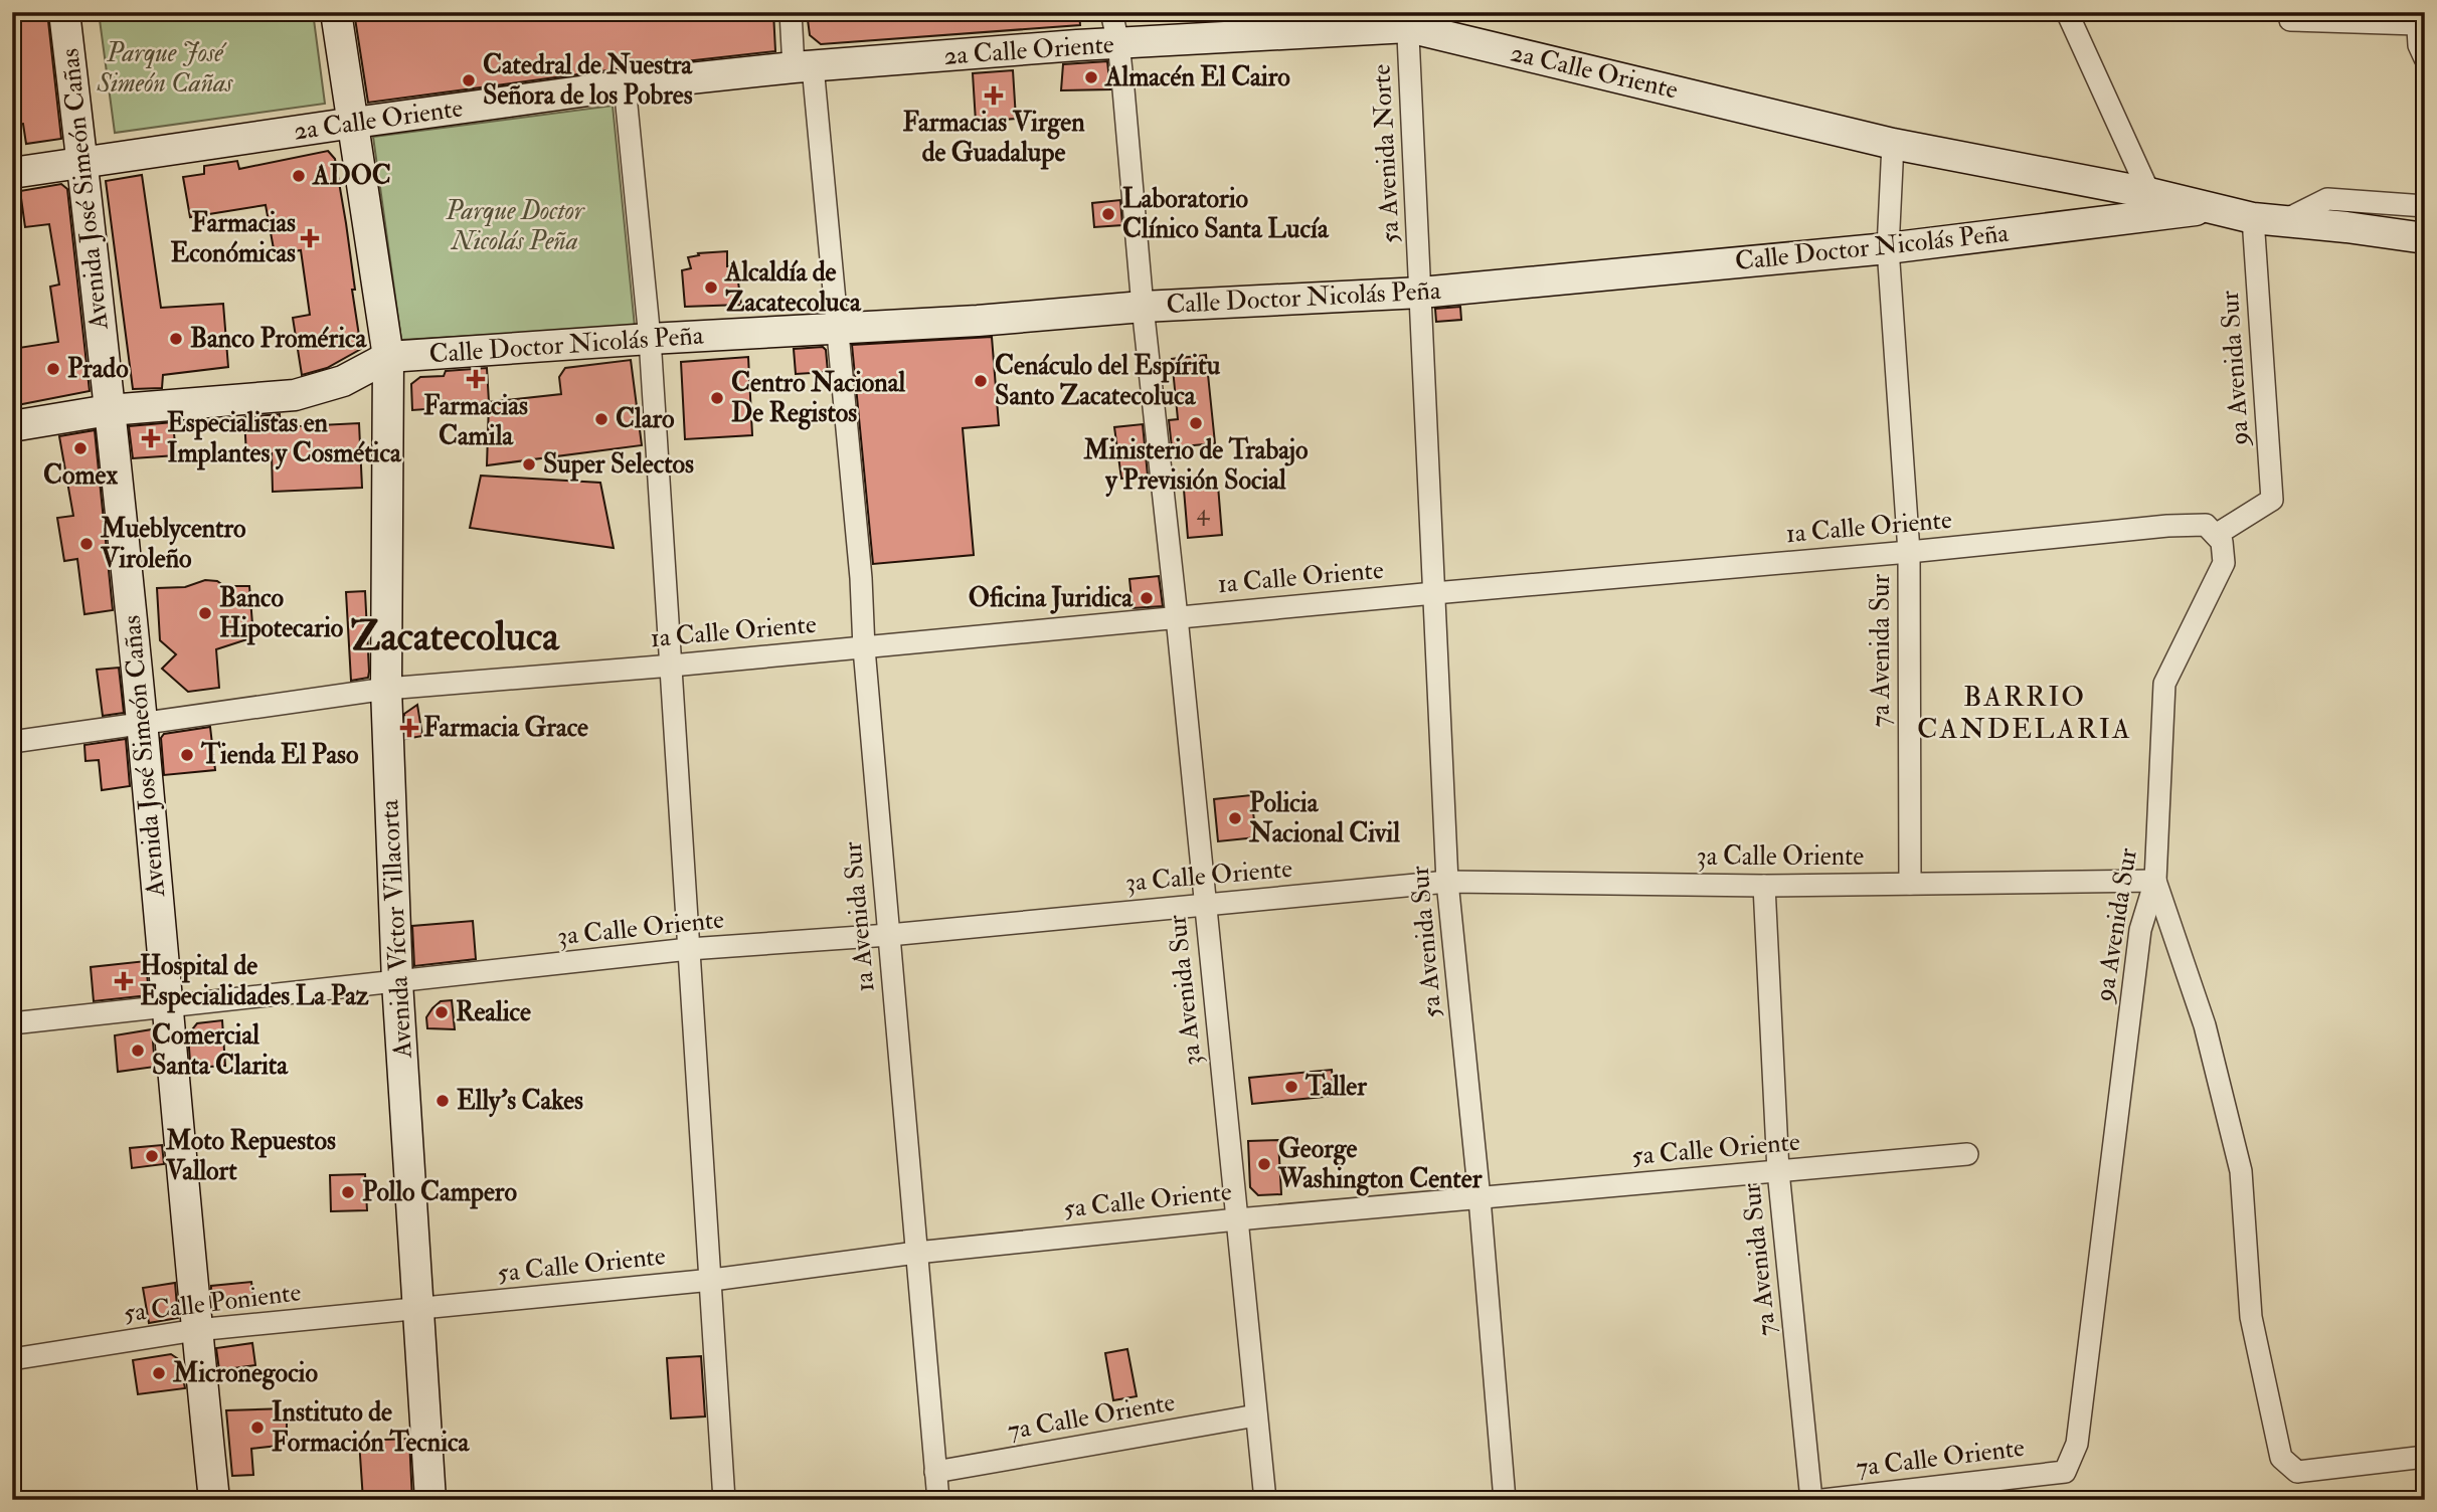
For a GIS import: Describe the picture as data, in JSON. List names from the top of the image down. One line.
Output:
{"streets":{"main road":["2a Calle Oriente","Avenida José Simeón Cañas","Calle Doctor Nicolás Peña","Avenida Víctor Villacorta"],"street":["5a Avenida Norte","9a Avenida Sur","1a Calle Oriente","7a Avenida Sur","3a Calle Oriente","1a Avenida Sur","5a Avenida Sur","3a Avenida Sur","5a Calle Oriente","5a Calle Poniente","7a Calle Oriente"]},"crossings":[["2a Calle Oriente","5a Avenida Norte"],["2a Calle Oriente","Avenida José Simeón Cañas"],["2a Calle Oriente","Calle Doctor Nicolás Peña"],["2a Calle Oriente","9a Avenida Sur"],["2a Calle Oriente","7a Avenida Sur"],["2a Calle Oriente","1a Avenida Sur"],["2a Calle Oriente","Avenida Víctor Villacorta"],["2a Calle Oriente","3a Avenida Sur"],["5a Avenida Norte","Calle Doctor Nicolás Peña"],["5a Avenida Norte","5a Avenida Sur"],["Avenida José Simeón Cañas","1a Calle Oriente"],["Avenida José Simeón Cañas","3a Calle Oriente"],["Avenida José Simeón Cañas","5a Calle Poniente"],["Calle Doctor Nicolás Peña","7a Avenida Sur"],["Calle Doctor Nicolás Peña","1a Avenida Sur"],["Calle Doctor Nicolás Peña","Avenida Víctor Villacorta"],["Calle Doctor Nicolás Peña","5a Avenida Sur"],["Calle Doctor Nicolás Peña","3a Avenida Sur"],["9a Avenida Sur","1a Calle Oriente"],["9a Avenida Sur","3a Calle Oriente"],["9a Avenida Sur","7a Calle Oriente"],["1a Calle Oriente","7a Avenida Sur"],["1a Calle Oriente","1a Avenida Sur"],["1a Calle Oriente","Avenida Víctor Villacorta"],["1a Calle Oriente","5a Avenida Sur"],["1a Calle Oriente","3a Avenida Sur"],["7a Avenida Sur","3a Calle Oriente"],["7a Avenida Sur","5a Calle Oriente"],["3a Calle Oriente","1a Avenida Sur"],["3a Calle Oriente","Avenida Víctor Villacorta"],["3a Calle Oriente","5a Avenida Sur"],["3a Calle Oriente","3a Avenida Sur"],["1a Avenida Sur","5a Calle Oriente"],["1a Avenida Sur","7a Calle Oriente"],["Avenida Víctor Villacorta","5a Calle Oriente"],["Avenida Víctor Villacorta","5a Calle Poniente"],["5a Avenida Sur","5a Calle Oriente"],["3a Avenida Sur","5a Calle Oriente"],["3a Avenida Sur","7a Calle Oriente"],["5a Calle Oriente","5a Calle Poniente"]],"districts":["Zacatecoluca","BARRIO CANDELARIA"],"parks":["Parque José Simeón Cañas","Parque Doctor Nicolás Peña"],"places":{"other":["Almacén El Cairo","Catedral de Nuestra Señora de los Pobres","ADOC","Laboratorio Clínico Santa Lucía","Alcaldía de Zacatecoluca","Banco Promérica","Prado","Cenáculo del Espíritu Santo Zacatecoluca","Centro Nacional De Registos","Claro","Ministerio de Trabajo y Previsión Social","Comex","Super Selectos","Mueblycentro Viroleño","Oficina Juridica","Banco Hipotecario","Tienda El Paso","Policia Nacional Civil","Realice","Comercial Santa Clarita","Taller","Elly's Cakes","Moto Repuestos Vallort","George Washington Center","Pollo Campero","Micronegocio","Instituto de Formación Tecnica"],"health":["Farmacias Virgen de Guadalupe","Farmacias Económicas","Farmacias Camila","Especialistas en Implantes y Cosmética","Farmacia Grace","Hospital de Especialidades La Paz"]},"house_numbers":["4"]}
